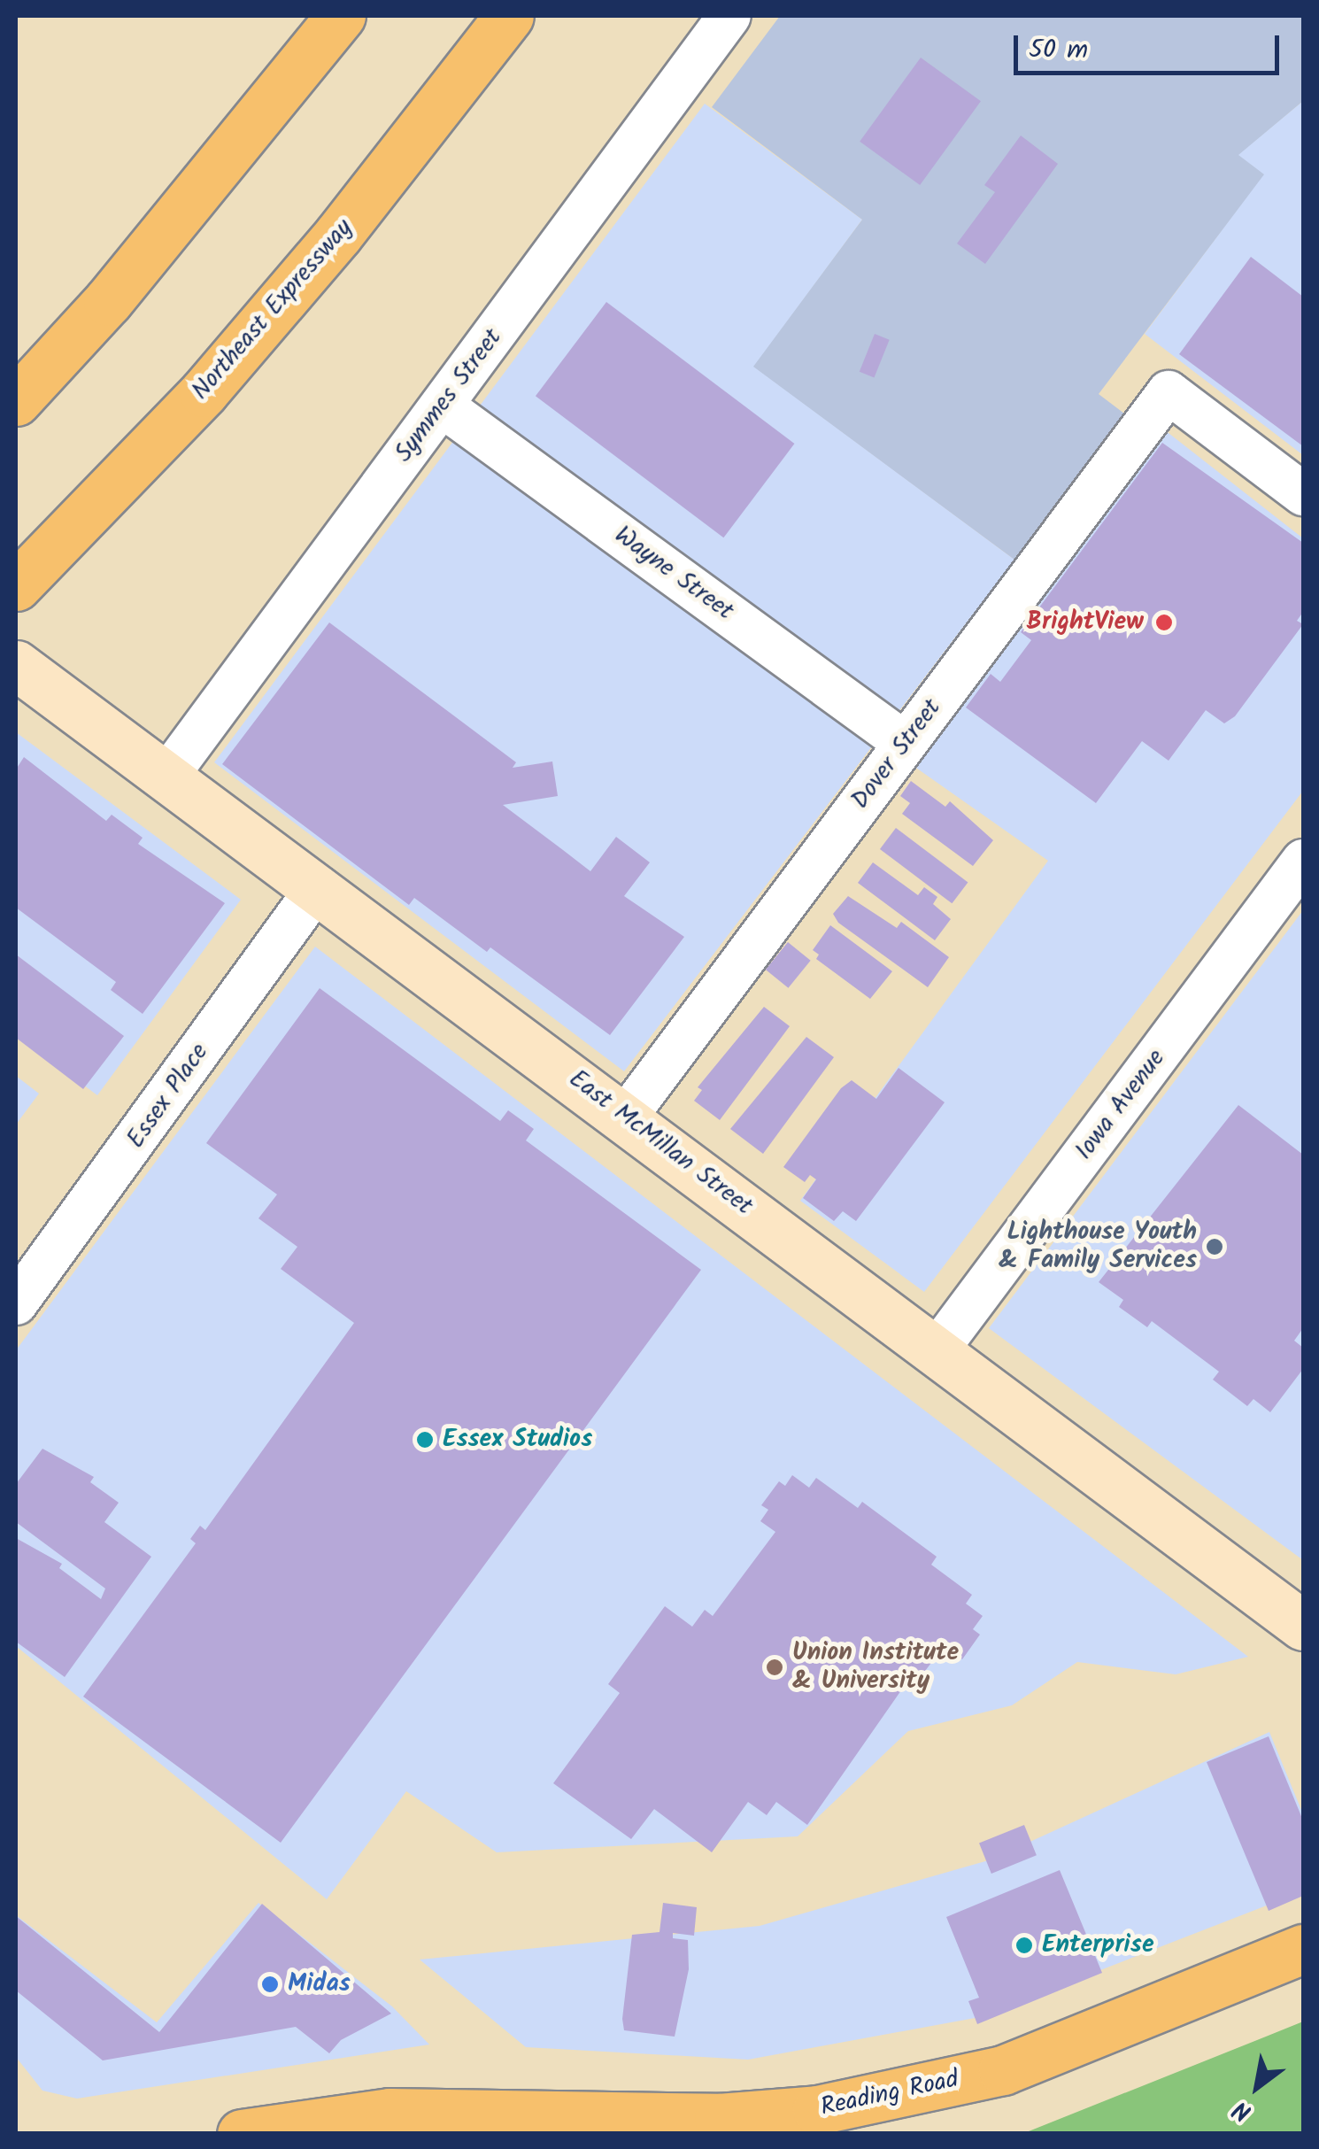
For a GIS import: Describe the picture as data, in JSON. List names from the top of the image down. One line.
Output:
{"streets":{"main road":["Northeast Expressway","East McMillan Street","Reading Road"],"street":["Symmes Street","Wayne Street","Dover Street","Essex Place","Iowa Avenue"]},"crossings":[["Symmes Street","Wayne Street"],["Symmes Street","East McMillan Street"],["Wayne Street","Dover Street"],["Dover Street","East McMillan Street"],["Essex Place","East McMillan Street"],["Iowa Avenue","East McMillan Street"]],"places":["BrightView","Lighthouse Youth & Family Services","Essex Studios","Union Institute & University","Enterprise","Midas"],"scale_bar":"50 m","north":"bottom left"}
